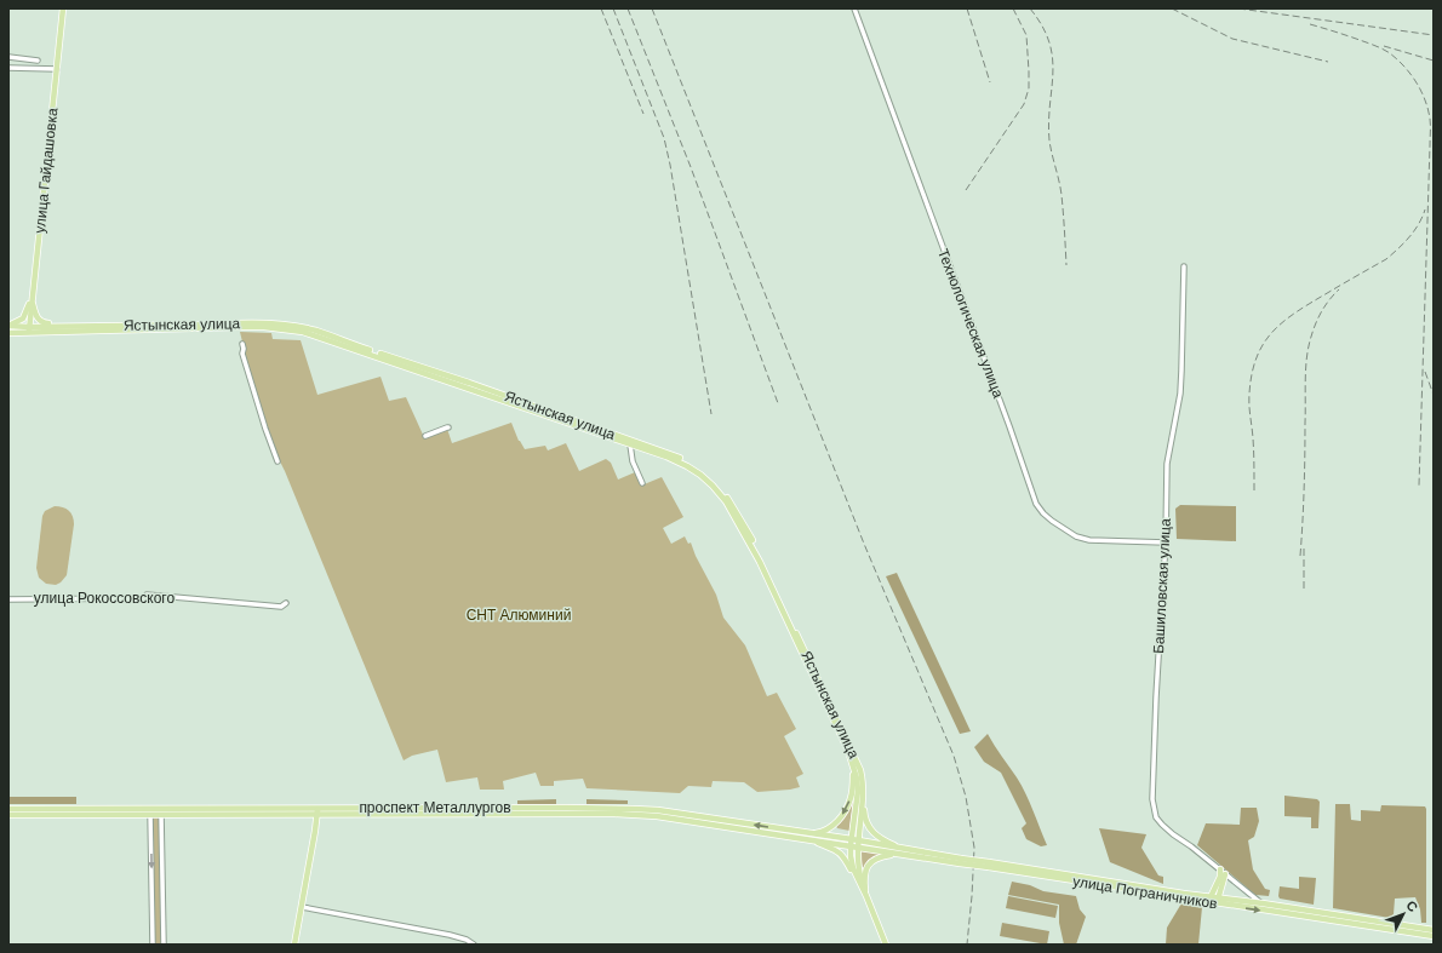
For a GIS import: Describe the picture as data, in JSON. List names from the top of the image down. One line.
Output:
{"streets":{"main road":["улица Гайдашовка","Ястынская улица","проспект Металлургов","улица Пограничников"],"street":["Технологическая улица","Башиловская улица","улица Рокоссовского"]},"crossings":[["улица Гайдашовка","Ястынская улица"],["Технологическая улица","Башиловская улица"],["Ястынская улица","проспект Металлургов"],["Ястынская улица","улица Пограничников"],["Башиловская улица","улица Пограничников"],["проспект Металлургов","улица Пограничников"]],"parks":["СНТ Алюминий"],"north":"top right"}
